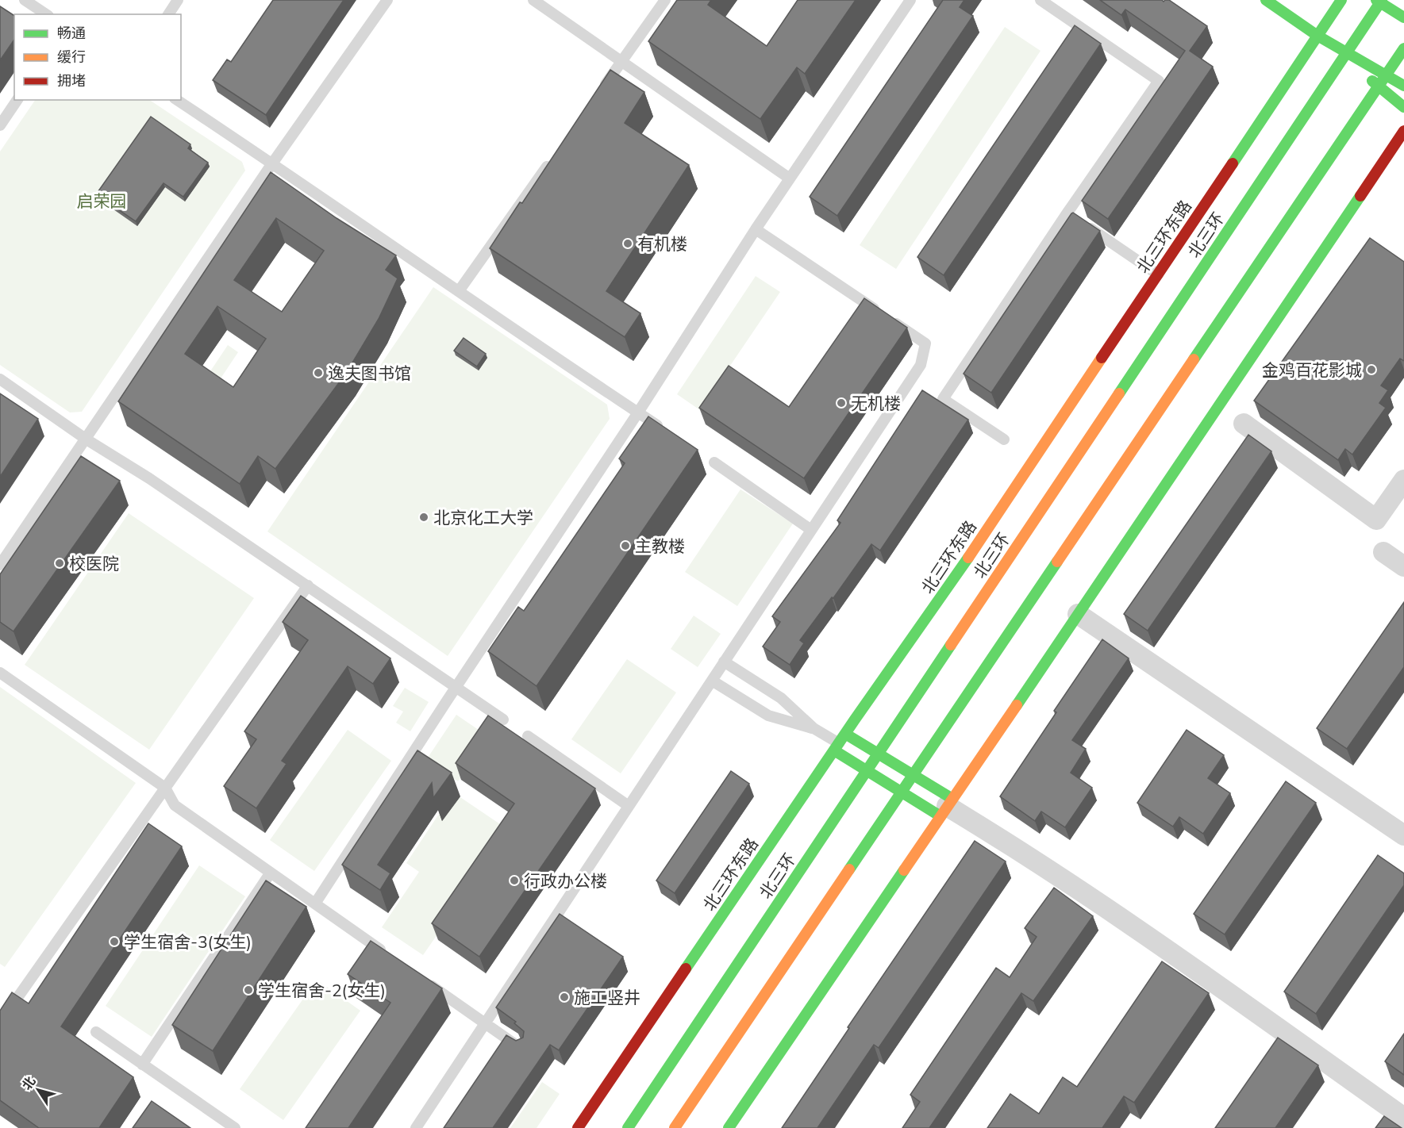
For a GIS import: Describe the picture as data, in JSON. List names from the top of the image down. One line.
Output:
{"streets":{"main road":["北三环","北三环东路"]},"parks":["启荣园"],"places":["有机楼","金鸡百花影城","逸夫图书馆","无机楼","北京化工大学","主教楼","校医院","行政办公楼","学生宿舍-3(女生)","学生宿舍-2(女生)","施工竖井"],"legend":["畅通","缓行","拥堵"],"north":"top left"}
